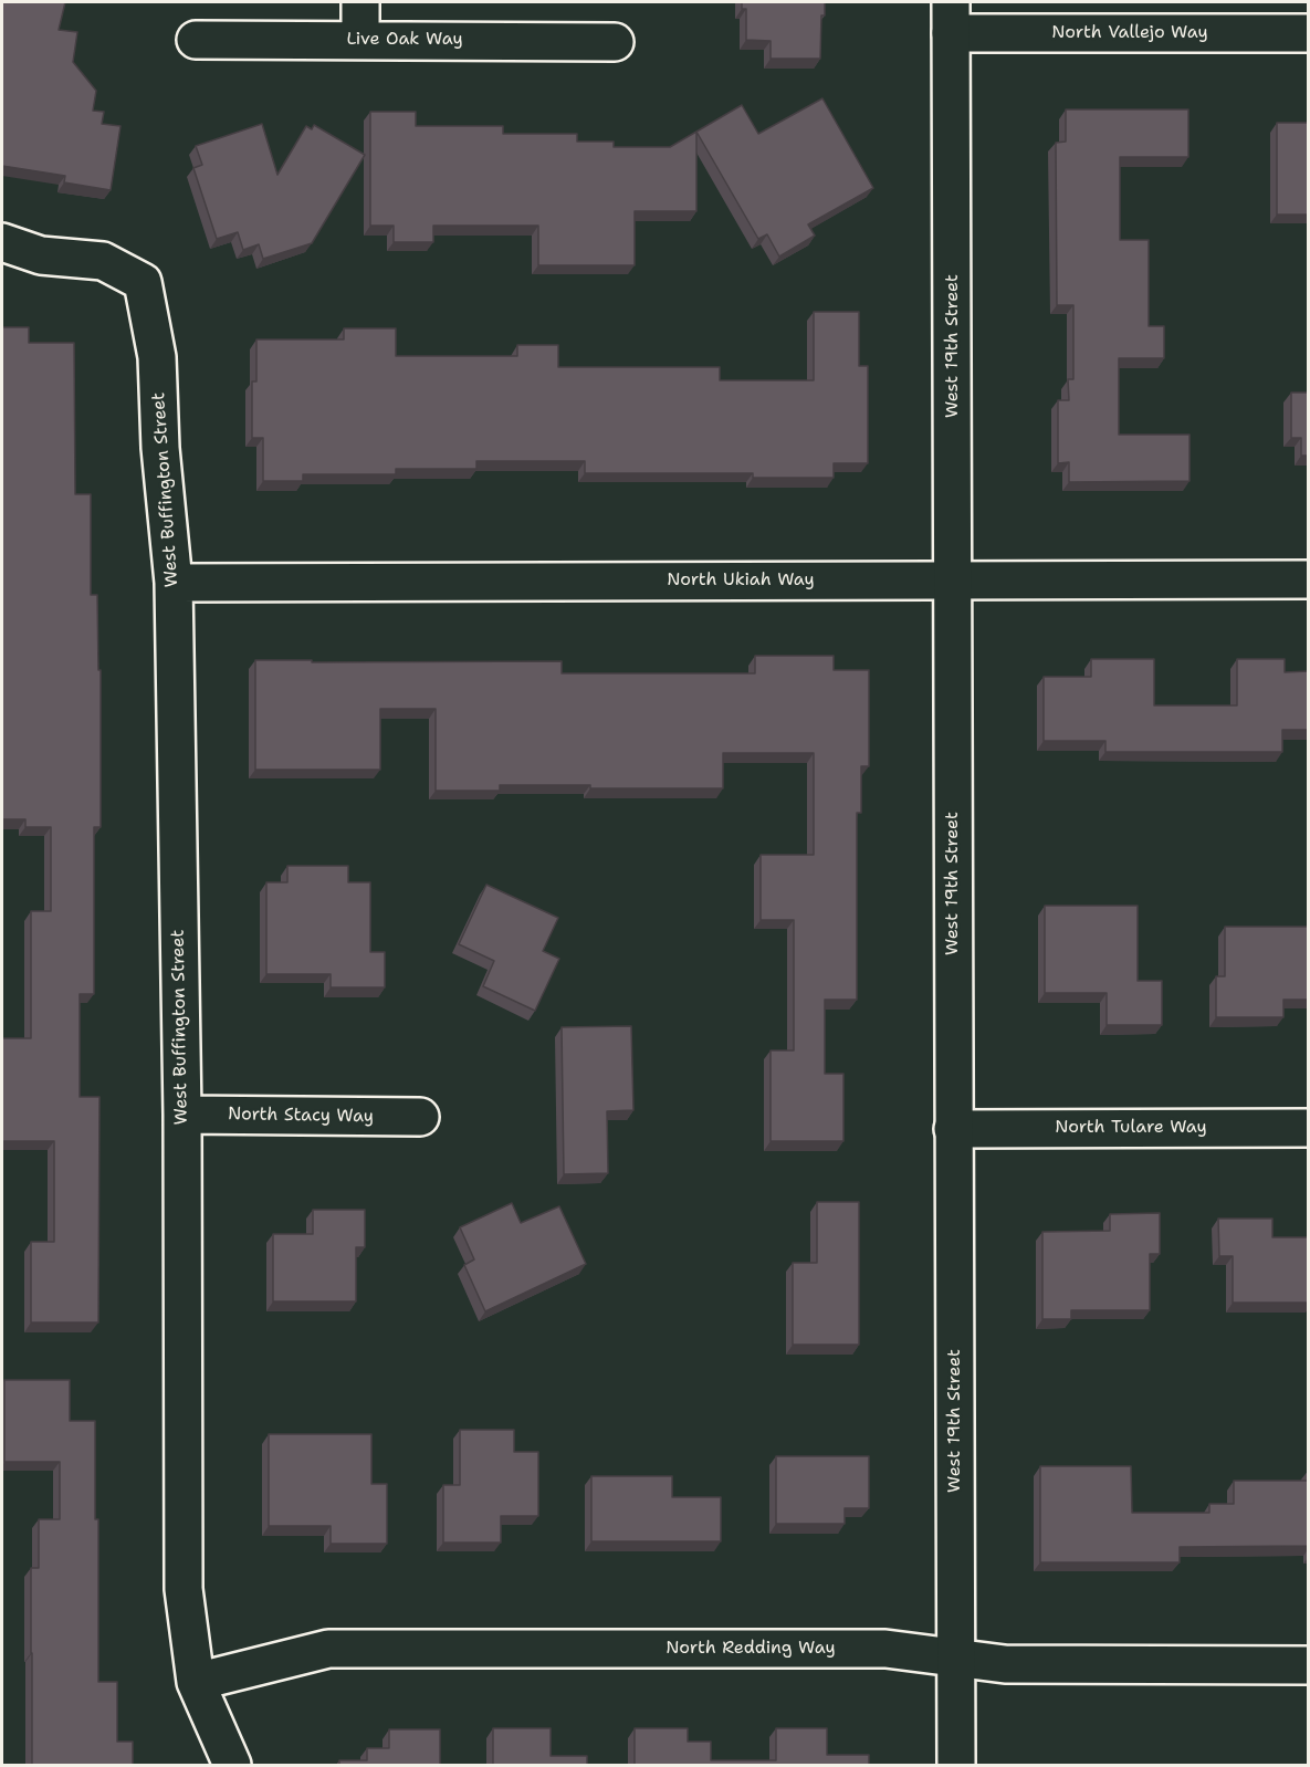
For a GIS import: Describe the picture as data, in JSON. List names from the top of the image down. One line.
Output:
{"streets":{"street":["North Vallejo Way","Live Oak Way","West 19th Street","West Buffington Street","North Ukiah Way","North Stacy Way","North Tulare Way","North Redding Way"]},"crossings":[["North Vallejo Way","West 19th Street"],["West 19th Street","North Ukiah Way"],["West 19th Street","North Tulare Way"],["West 19th Street","North Redding Way"],["West Buffington Street","North Ukiah Way"],["West Buffington Street","North Stacy Way"],["West Buffington Street","North Redding Way"]]}
